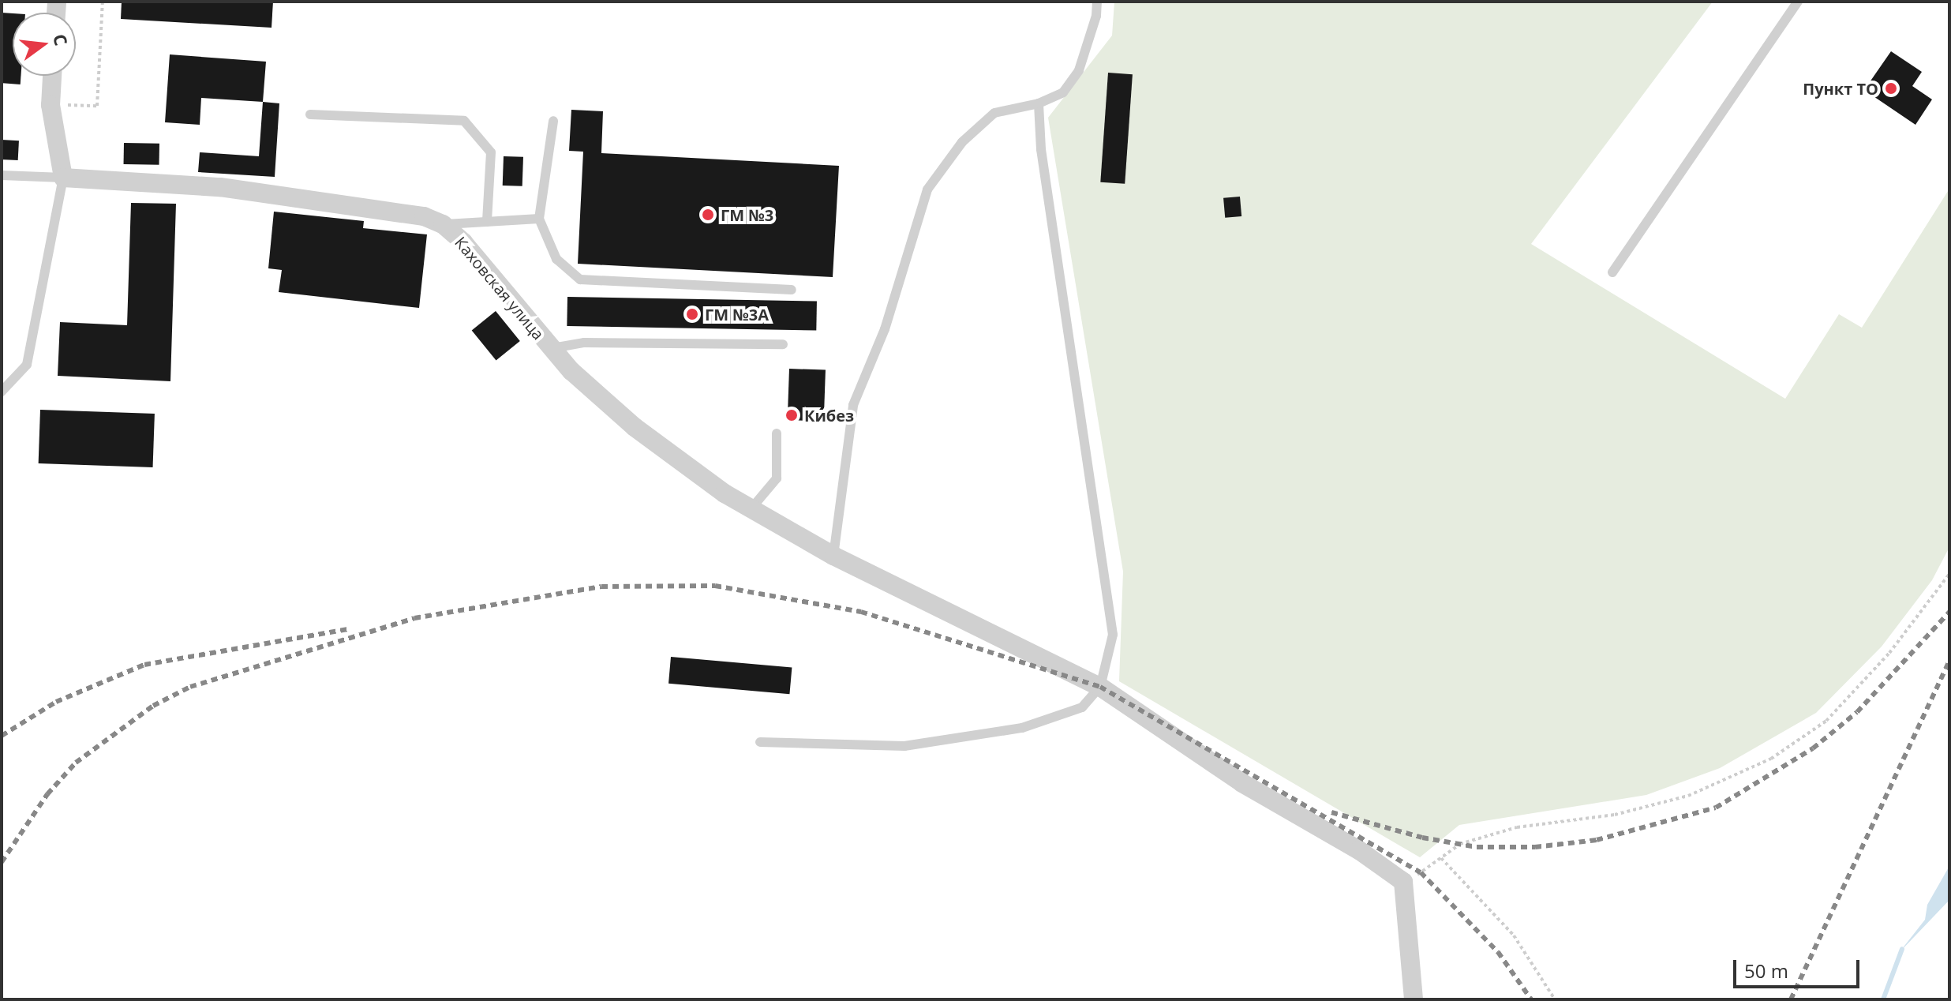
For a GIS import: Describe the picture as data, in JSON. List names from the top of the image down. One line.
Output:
{"streets":{"street":["Каховская улица"]},"places":["Пункт ТО","ГМ №3","ГМ №3А","Кибез"],"scale_bar":"50 m","north":"right"}
